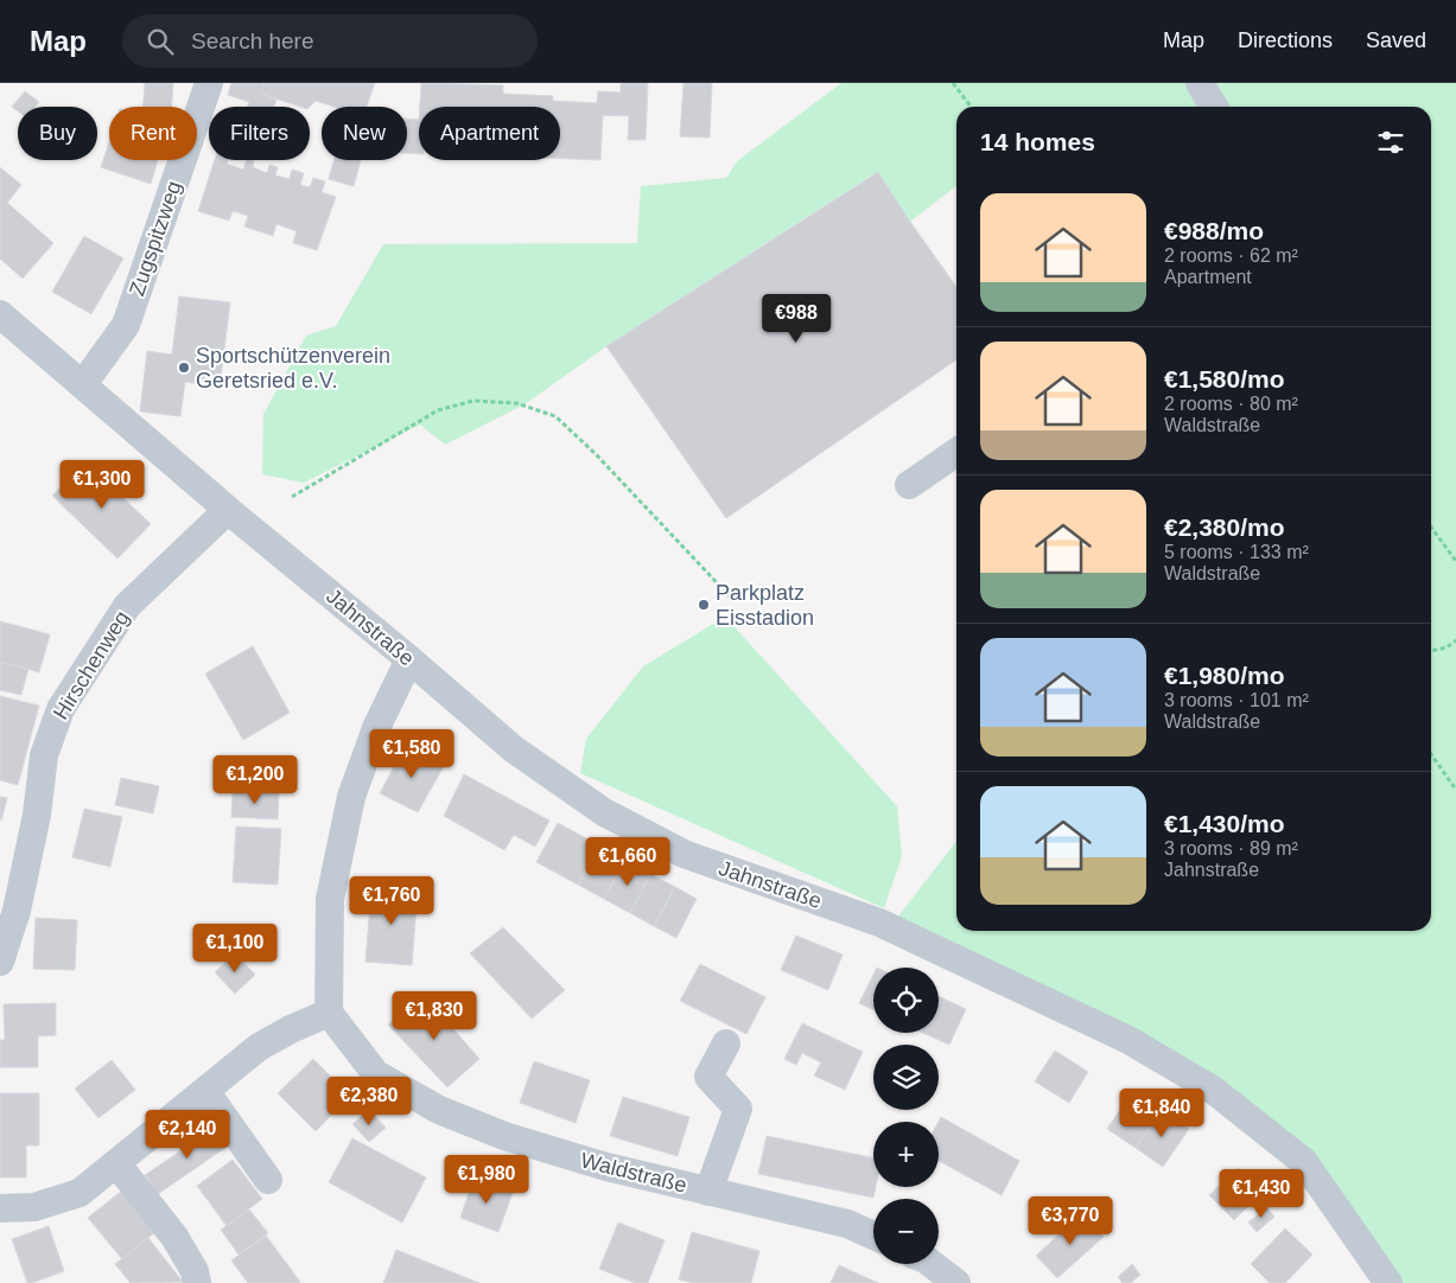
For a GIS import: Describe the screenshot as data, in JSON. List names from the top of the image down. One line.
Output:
{"streets":{"street":["Zugspitzweg","Jahnstraße","Hirschenweg","Waldstraße"]},"crossings":[["Zugspitzweg","Jahnstraße"],["Jahnstraße","Hirschenweg"]],"places":["Sportschützenverein Geretsried e.V.","Parkplatz Eisstadion"],"page":{"header":"Map","search":"Search here","nav":["Map","Directions","Saved"],"chip":["Buy","Rent","Filters","New","Apartment"],"heading":"14 homes","list":[{"name":"€988/mo","note":"2 rooms · 62 m² · Apartment"},{"name":"€1,580/mo","note":"2 rooms · 80 m² · Waldstraße"},{"name":"€2,380/mo","note":"5 rooms · 133 m² · Waldstraße"},{"name":"€1,980/mo","note":"3 rooms · 101 m² · Waldstraße"},{"name":"€1,430/mo","note":"3 rooms · 89 m² · Jahnstraße"}],"price":["€988","€1,300","€1,580","€1,200","€1,660","€1,760","€1,100","€1,830","€2,380","€1,840","€2,140","€1,980","€1,430","€3,770"],"map_buttons":["+","−"]}}
